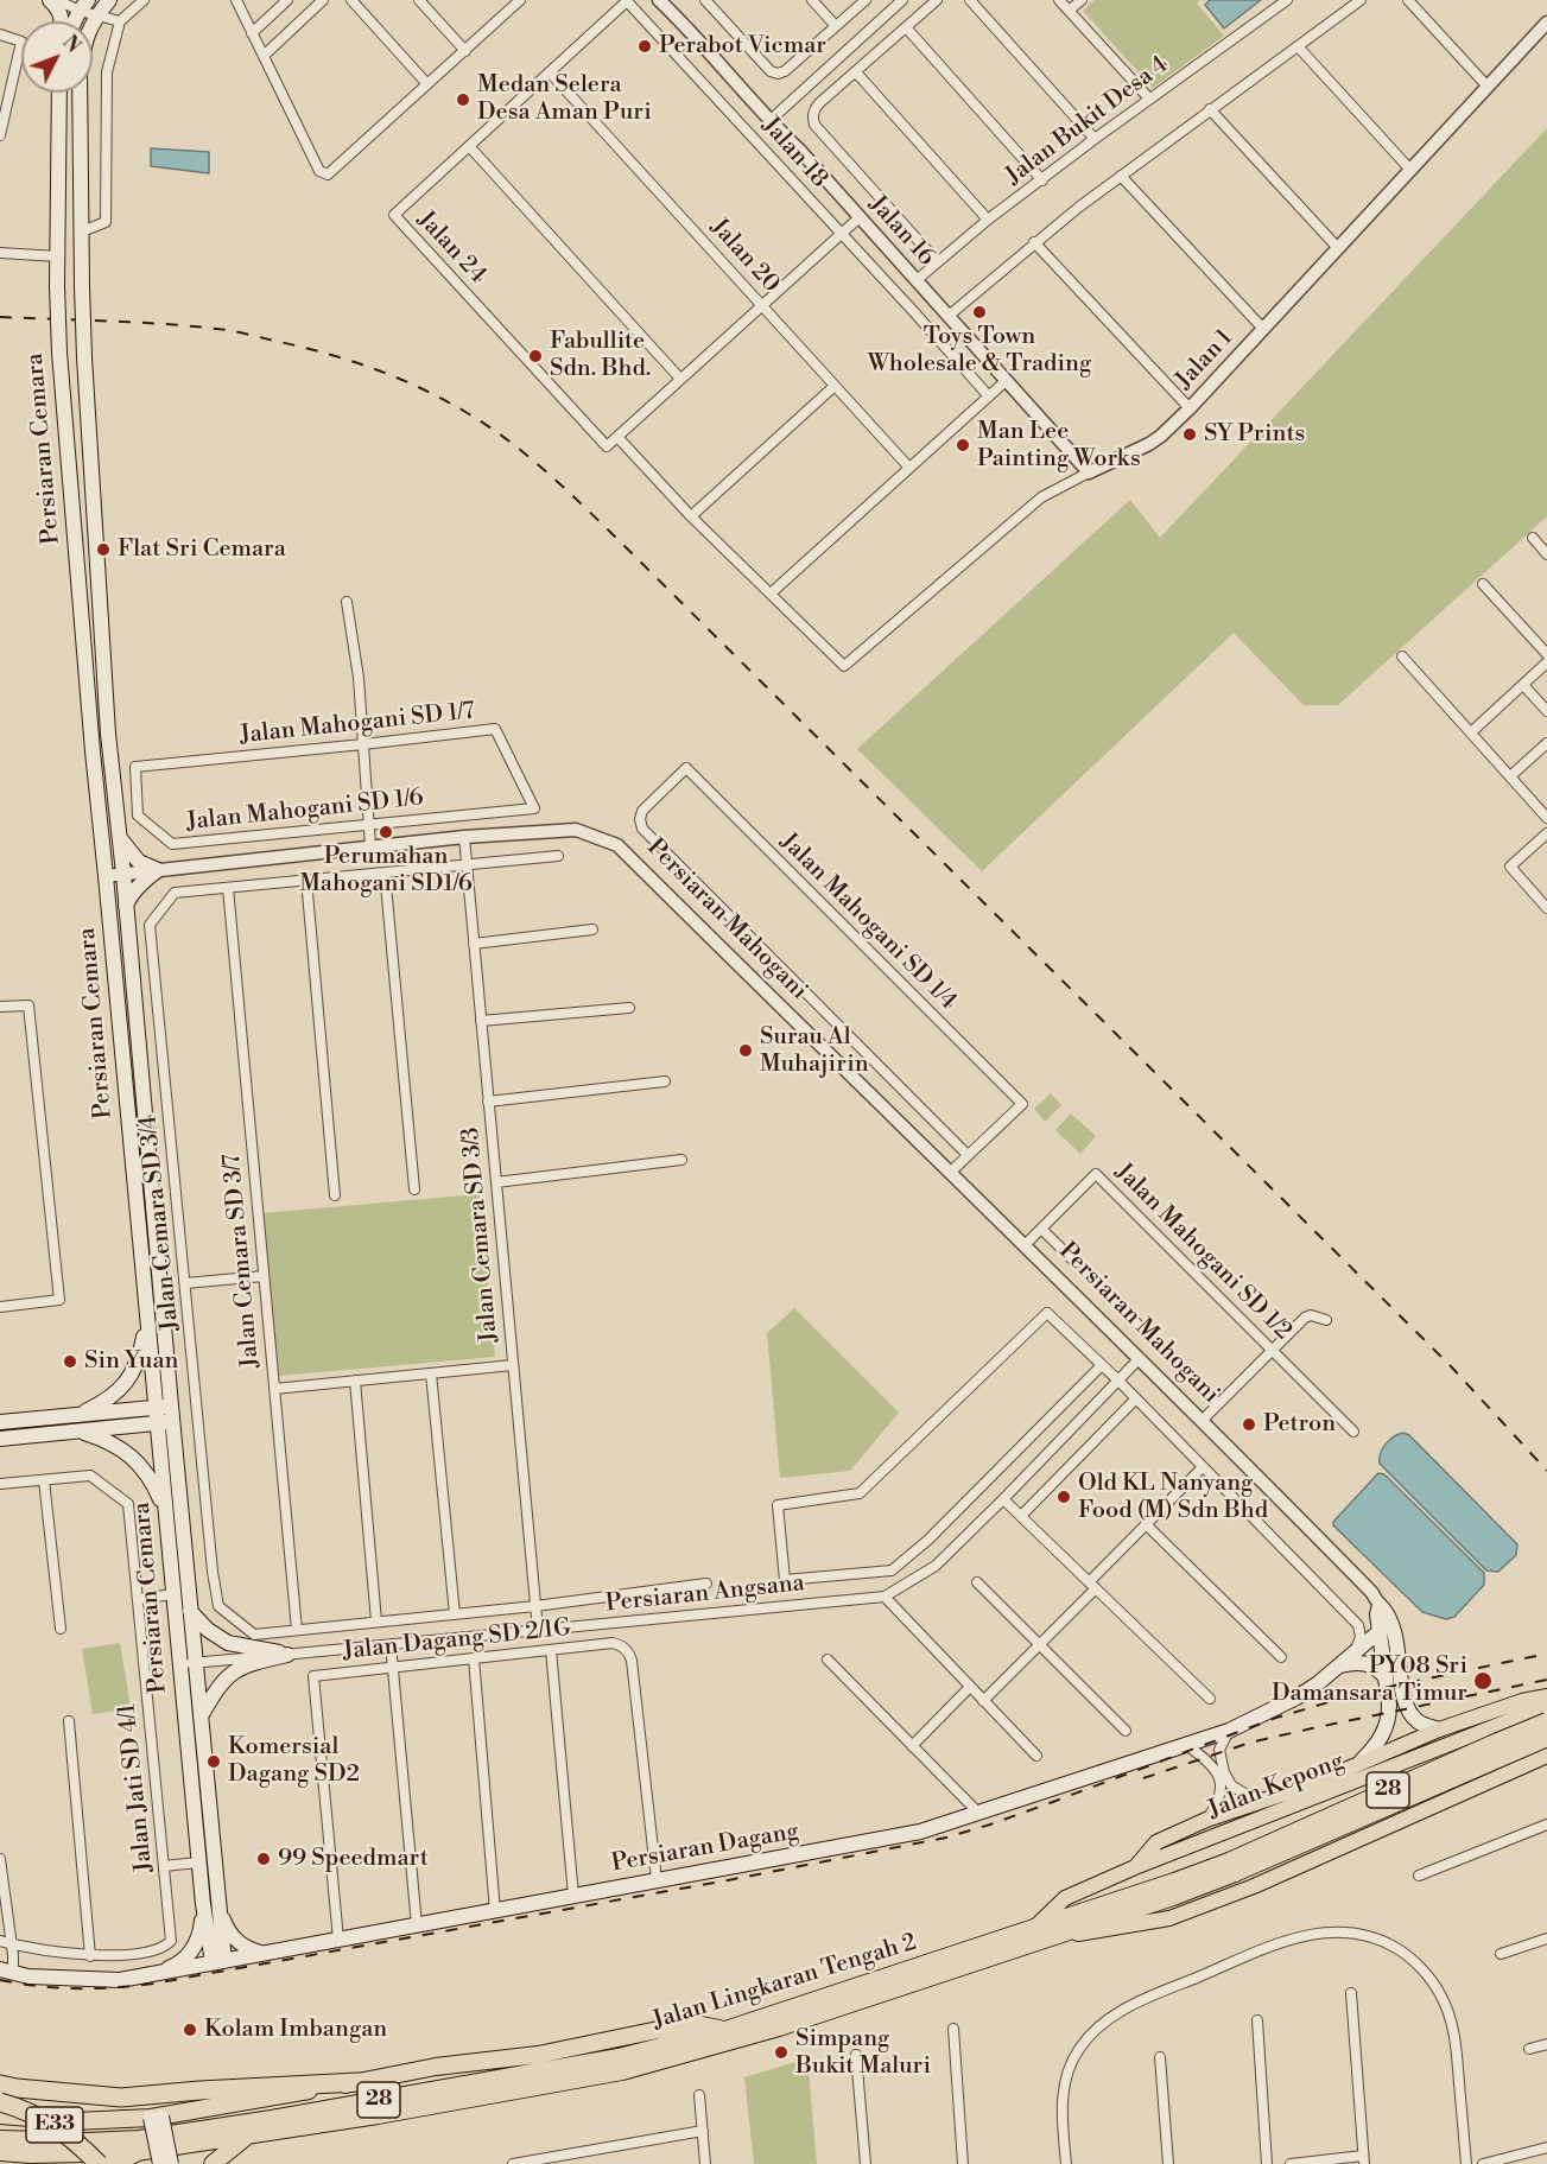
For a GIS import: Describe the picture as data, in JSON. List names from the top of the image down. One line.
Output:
{"streets":{"highway":["28","Jalan Lingkaran Tengah 2","E33"],"main road":["Persiaran Cemara","Persiaran Mahogani","Jalan Kepong","Persiaran Dagang"],"street":["Jalan Bukit Desa 4","Jalan 18","Jalan 16","Jalan 24","Jalan 20","Jalan 1","Jalan Mahogani SD 1/7","Jalan Mahogani SD 1/6","Jalan Mahogani SD 1/4","Jalan Cemara SD 3/4","Jalan Cemara SD 3/3","Jalan Mahogani SD 1/2","Jalan Cemara SD 3/7","Persiaran Angsana","Jalan Dagang SD 2/1G","Jalan Jati SD 4/1"]},"crossings":[["Jalan Bukit Desa 4","Jalan 16"],["Jalan 18","Jalan 24"],["Jalan 16","Jalan 1"],["Jalan 24","Jalan 20"],["Persiaran Cemara","Persiaran Mahogani"],["Persiaran Cemara","Persiaran Angsana"],["Persiaran Cemara","Persiaran Dagang"],["Jalan Mahogani SD 1/7","Jalan Mahogani SD 1/6"],["Persiaran Mahogani","Jalan Cemara SD 3/3"],["Persiaran Mahogani","Jalan Mahogani SD 1/2"],["Persiaran Mahogani","Persiaran Angsana"],["Jalan Cemara SD 3/4","Jalan Cemara SD 3/3"],["Jalan Cemara SD 3/4","Jalan Cemara SD 3/7"],["Jalan Cemara SD 3/3","Persiaran Angsana"],["Jalan Dagang SD 2/1G","Persiaran Dagang"],["Jalan Kepong","Jalan Lingkaran Tengah 2"]],"places":["Perabot Vicmar","Medan Selera Desa Aman Puri","Toys Town Wholesale & Trading","Fabullite Sdn. Bhd.","SY Prints","Man Lee Painting Works","Flat Sri Cemara","Perumahan Mahogani SD1/6","Surau Al Muhajirin","Sin Yuan","Petron","Old KL Nanyang Food (M) Sdn Bhd","PY08 Sri Damansara Timur","Komersial Dagang SD2","99 Speedmart","Kolam Imbangan","Simpang Bukit Maluri"],"north":"top right"}
